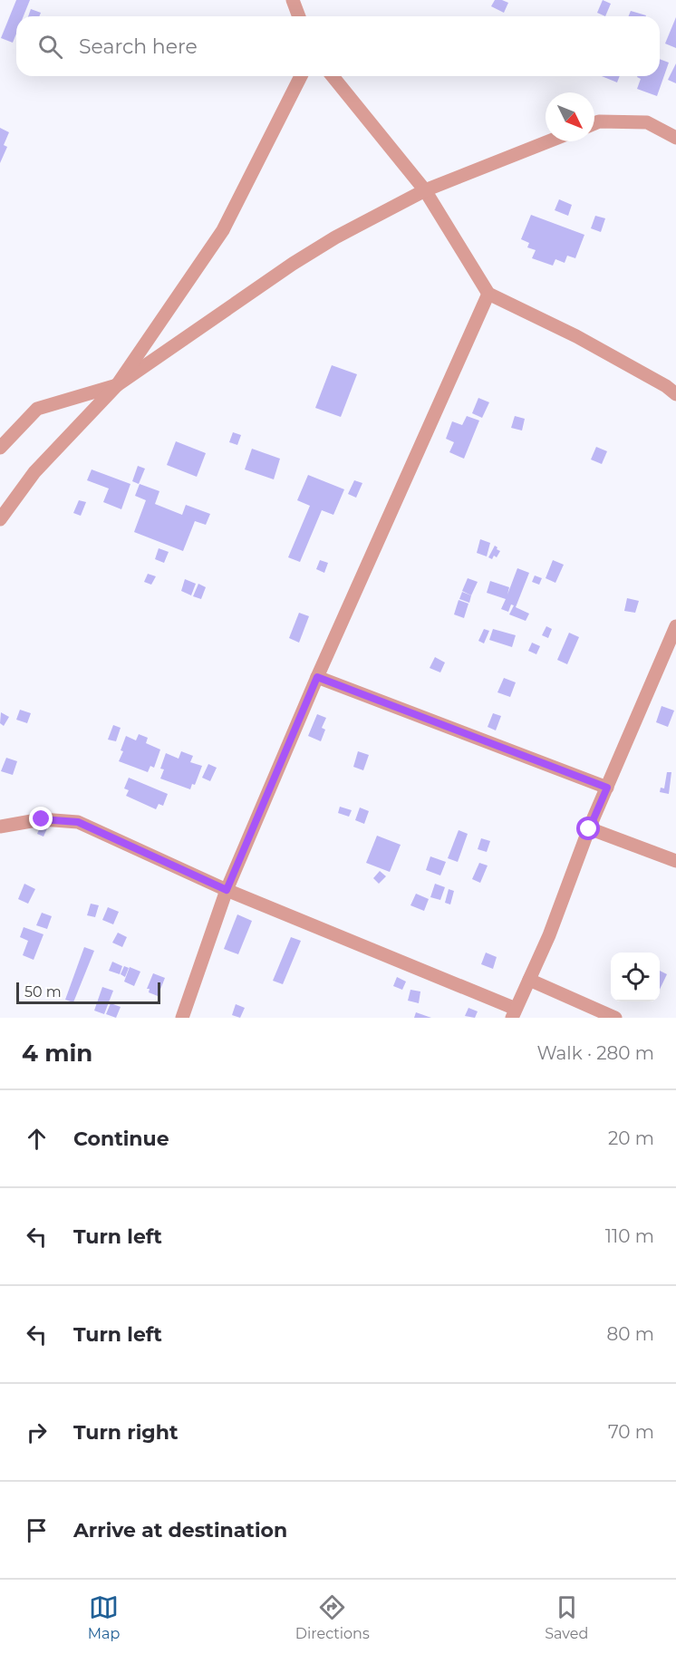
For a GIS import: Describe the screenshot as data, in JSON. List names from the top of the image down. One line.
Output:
{"scale_bar":"50 m","north":"bottom right","page":{"search":"Search here","scale":"50 m","heading":["4 min","Walk · 280 m"],"list":[["Continue","20 m"],["Turn left","110 m"],["Turn left","80 m"],["Turn right","70 m"],"Arrive at destination"],"nav":["Map","Directions","Saved"]}}
